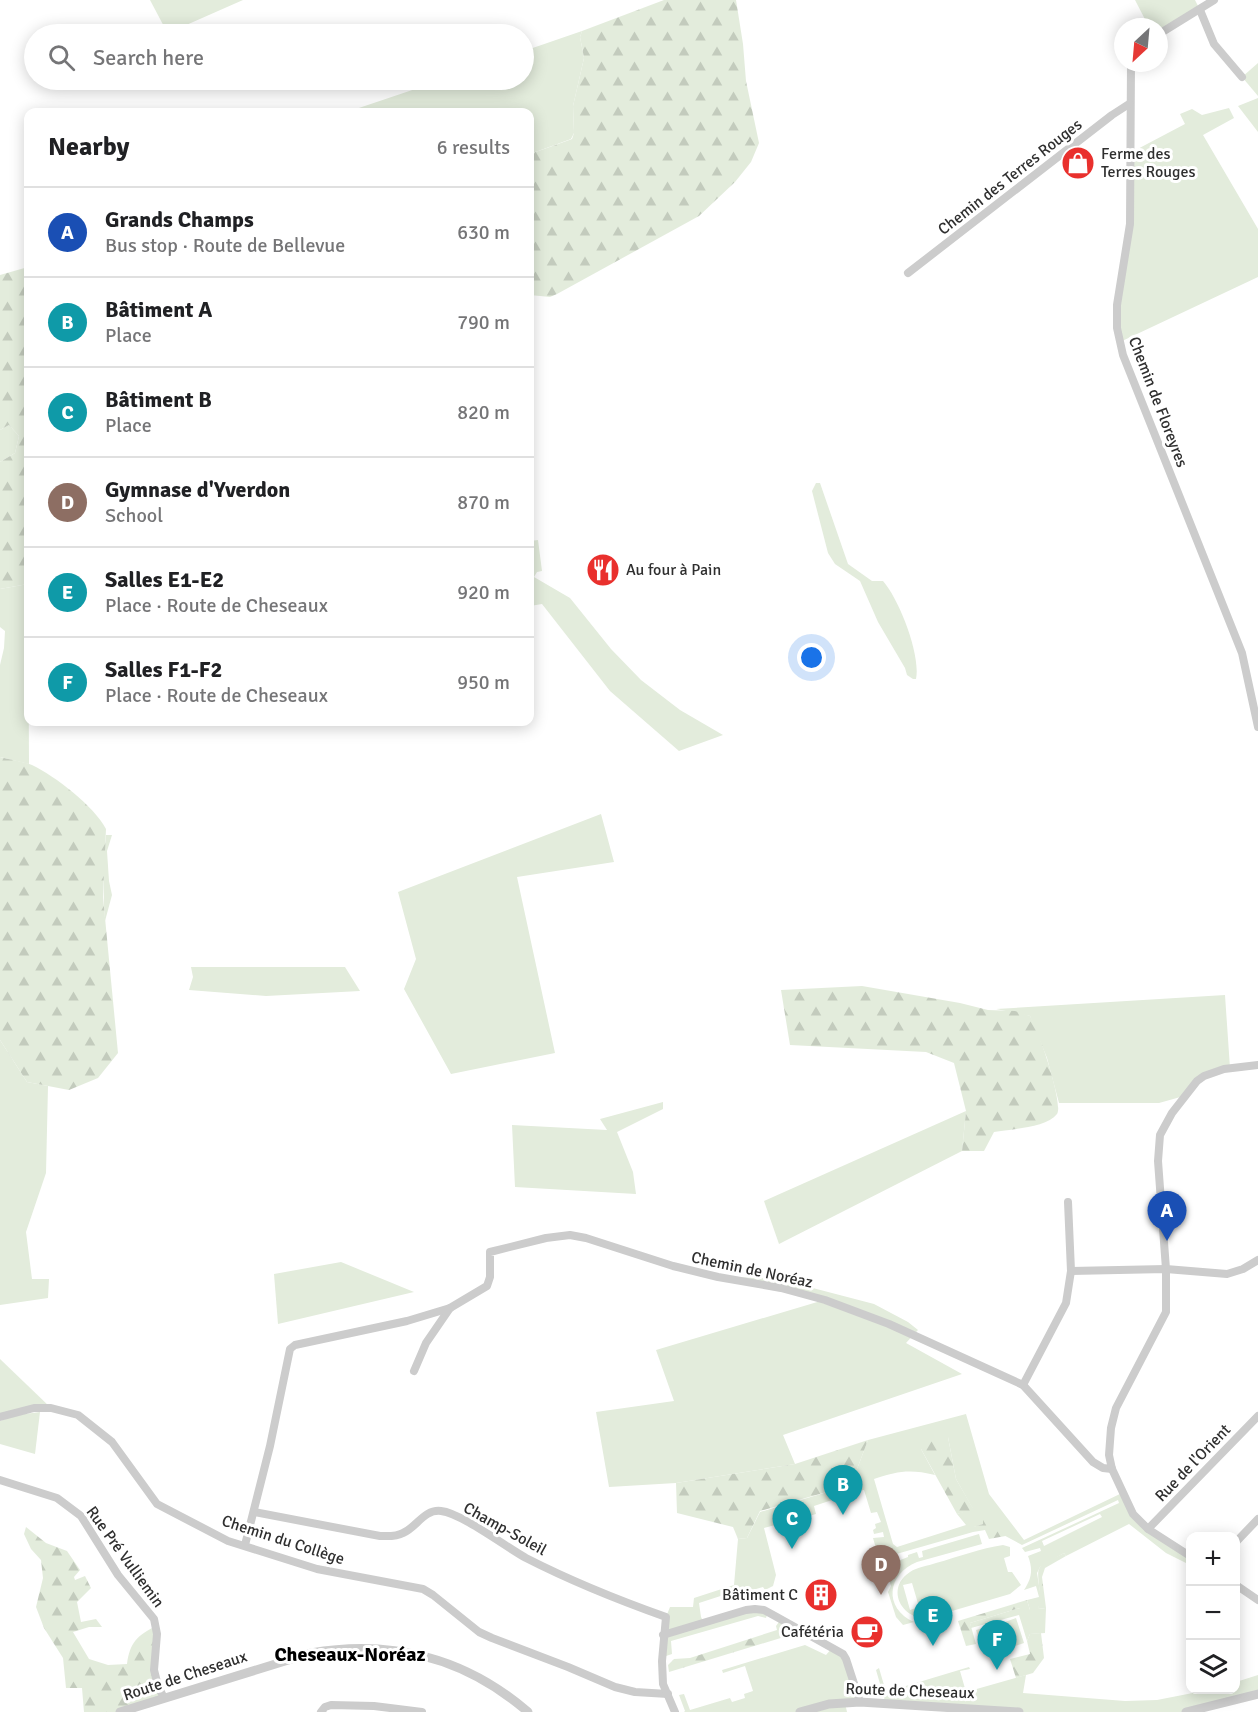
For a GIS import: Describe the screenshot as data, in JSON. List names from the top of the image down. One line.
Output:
{"streets":{"street":["Chemin des Terres Rouges","Chemin de Floreyres","Chemin de Noréaz","Rue de l'Orient","Champ-Soleil","Chemin du Collège","Rue Pré Vulliemin","Route de Cheseaux"]},"crossings":[["Chemin des Terres Rouges","Chemin de Floreyres"],["Champ-Soleil","Chemin du Collège"],["Rue Pré Vulliemin","Route de Cheseaux"]],"districts":["Cheseaux-Noréaz"],"places":{"shop":["Ferme des Terres Rouges"],"restaurant":["Au four à Pain"],"building":["Bâtiment C"],"cafe":["Cafétéria"]},"north":"bottom left","page":{"search":"Search here","heading":["Nearby","6 results"],"list":[{"mark":"A","name":"Grands Champs","note":"Bus stop · Route de Bellevue","value":"630 m"},{"mark":"B","name":"Bâtiment A","note":"Place","value":"790 m"},{"mark":"C","name":"Bâtiment B","note":"Place","value":"820 m"},{"mark":"D","name":"Gymnase d'Yverdon","note":"School","value":"870 m"},{"mark":"E","name":"Salles E1-E2","note":"Place · Route de Cheseaux","value":"920 m"},{"mark":"F","name":"Salles F1-F2","note":"Place · Route de Cheseaux","value":"950 m"}],"pins":["A","B","C","D","E","F"],"map_buttons":["+","−"]}}
